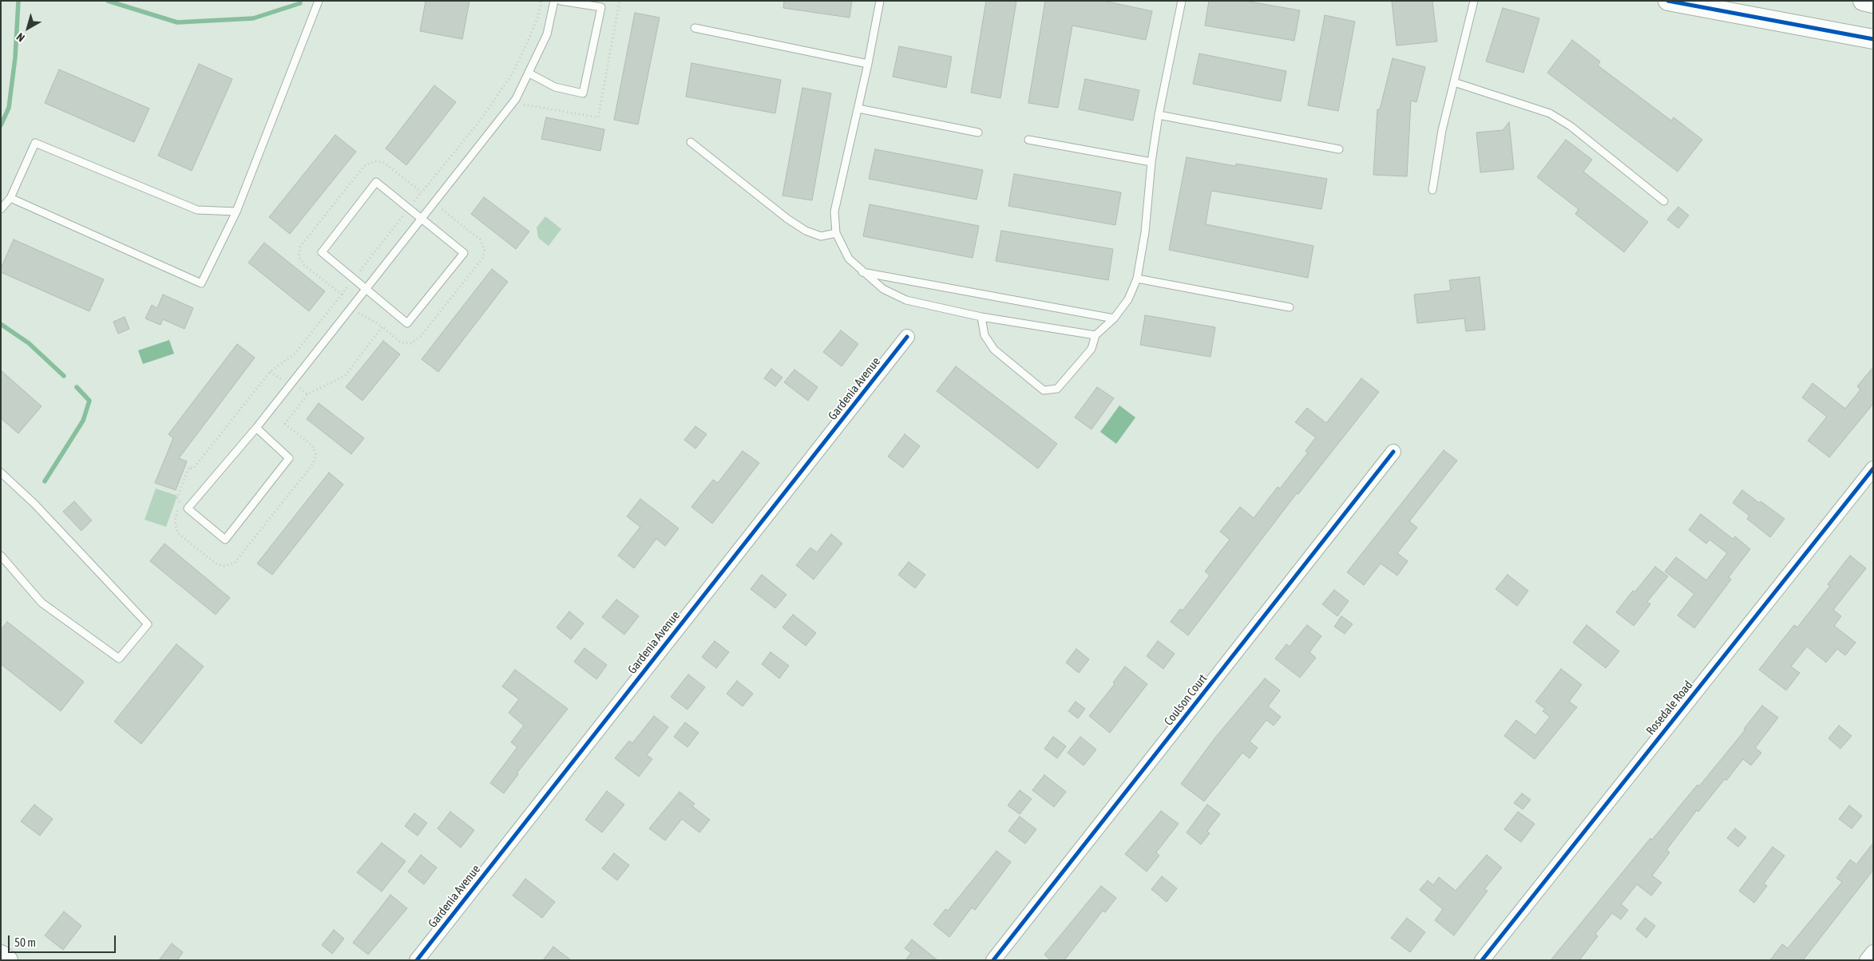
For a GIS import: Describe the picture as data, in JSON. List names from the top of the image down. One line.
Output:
{"streets":{"street":["Gardenia Avenue","Coulson Court","Rosedale Road"]},"scale_bar":"50 m","north":"bottom left"}
